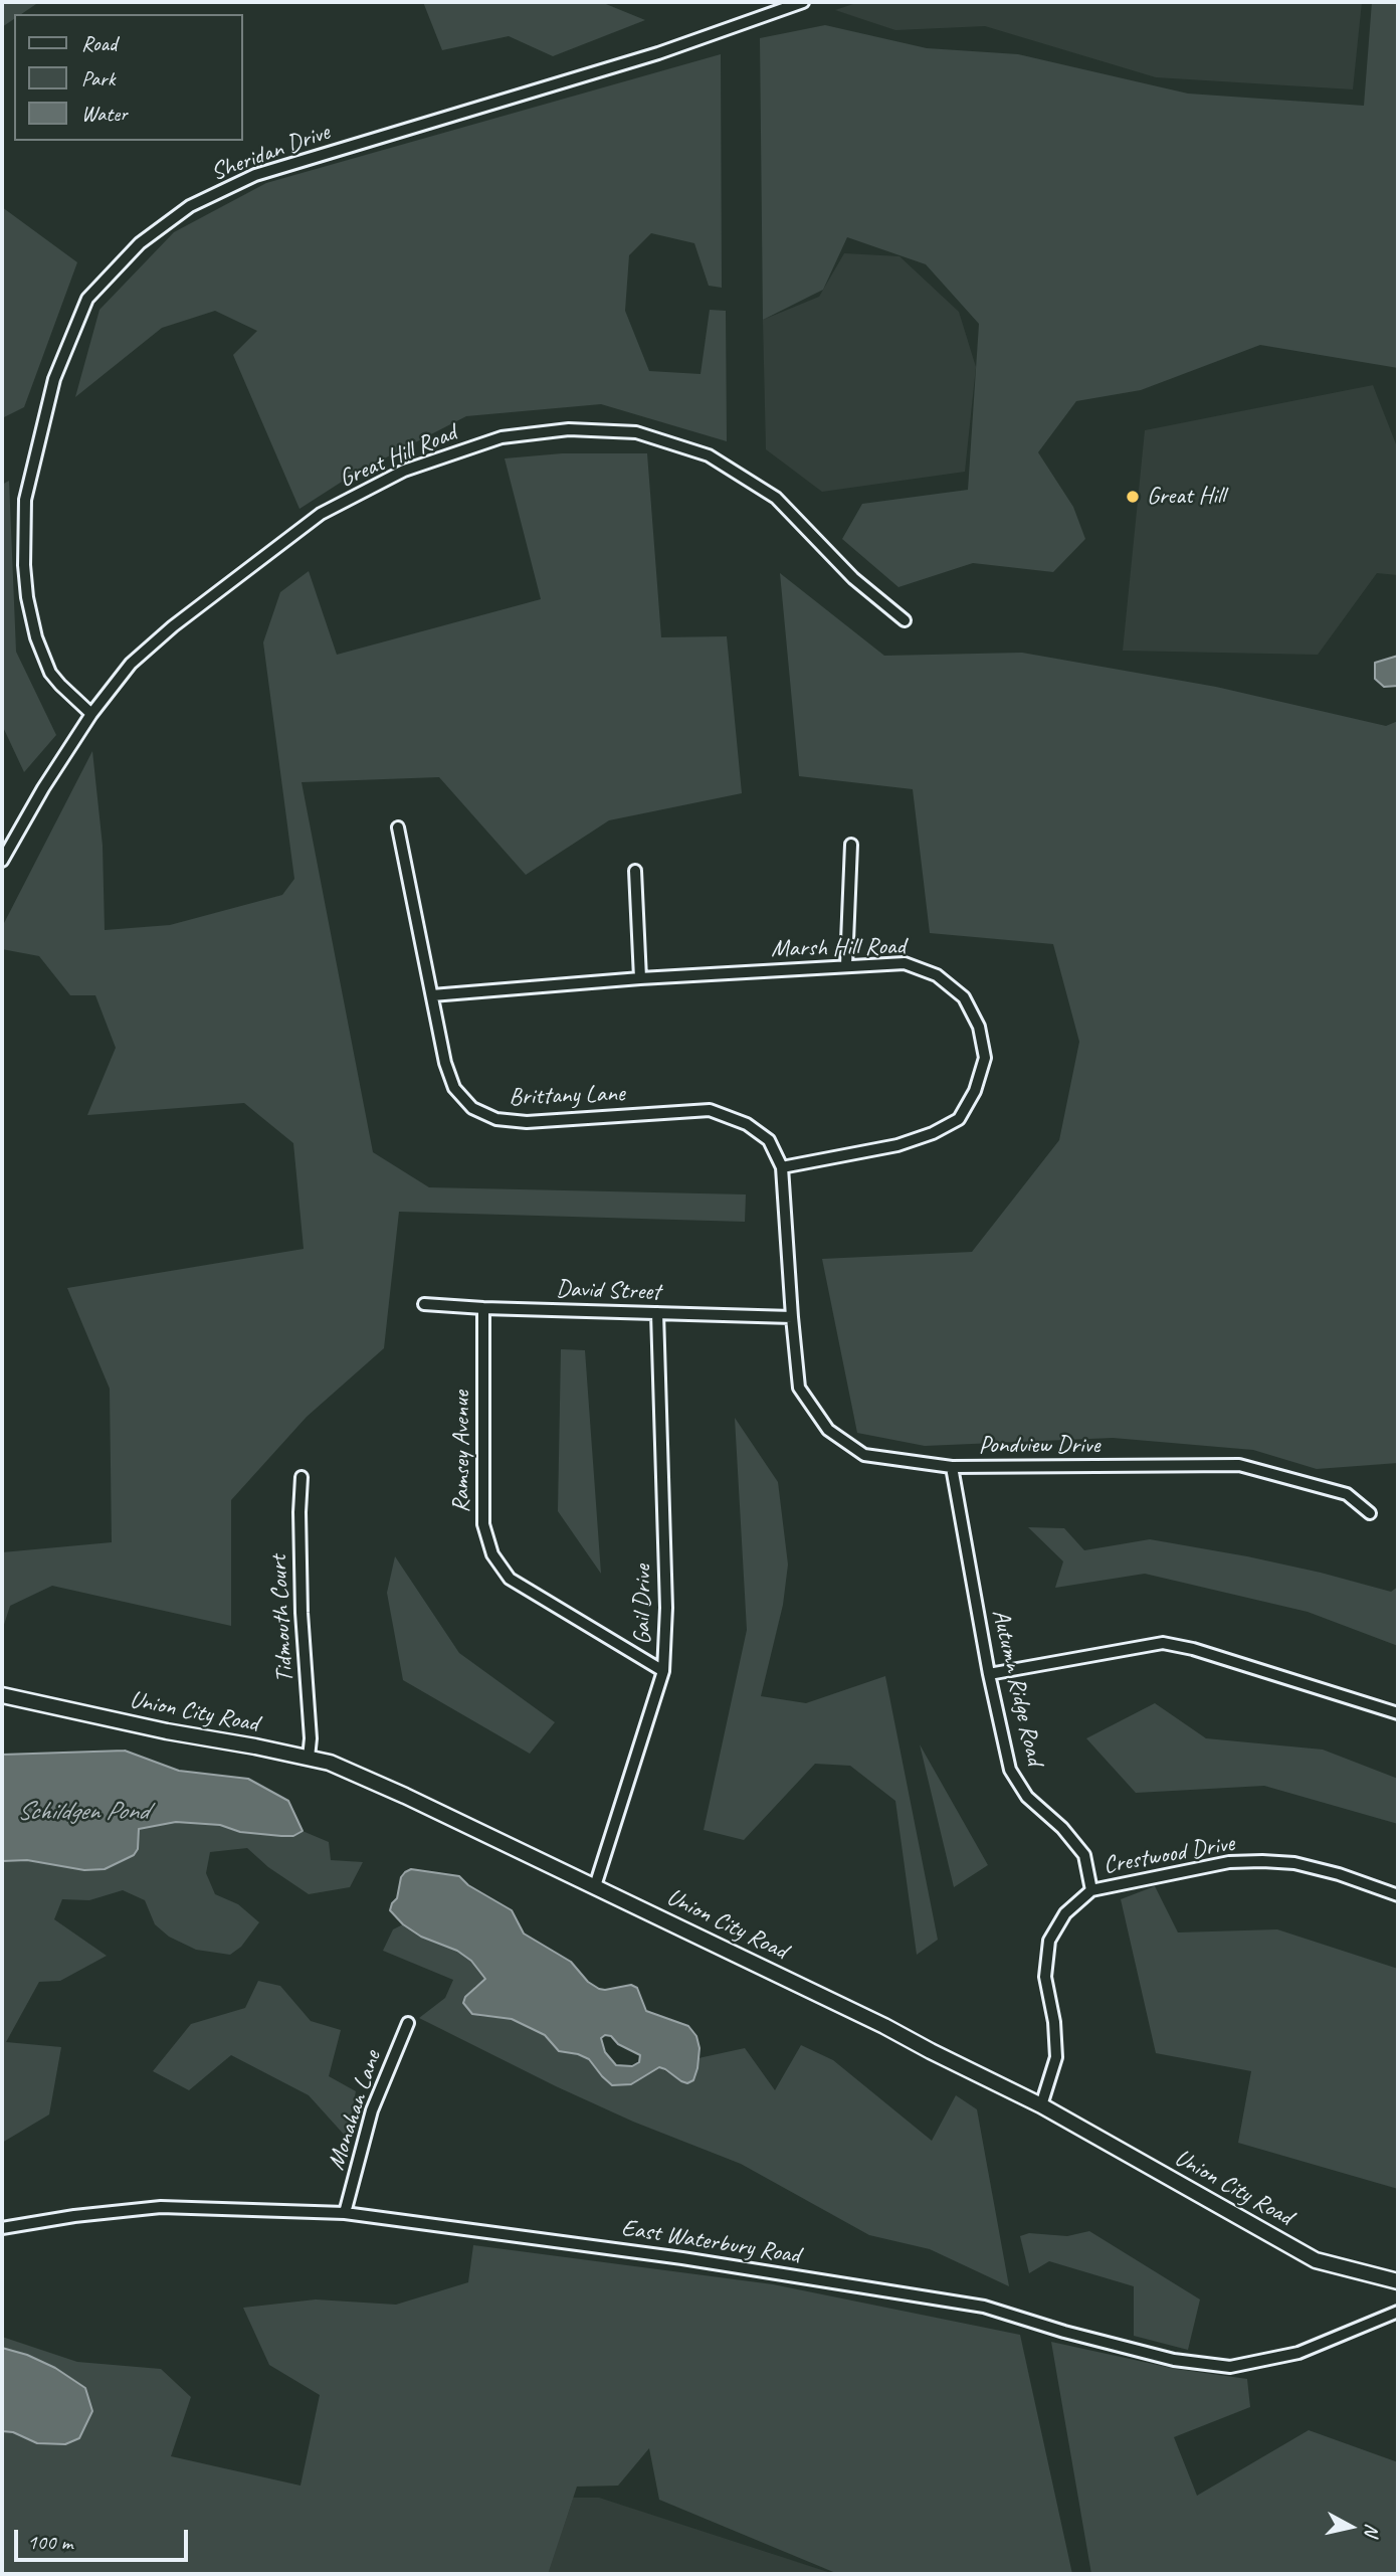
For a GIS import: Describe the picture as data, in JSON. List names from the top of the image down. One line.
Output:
{"streets":{"main road":["Union City Road"],"street":["Sheridan Drive","Great Hill Road","Marsh Hill Road","Brittany Lane","David Street","Pondview Drive","Ramsey Avenue","Gail Drive","Tidmouth Court","Autumn Ridge Road","Crestwood Drive","Monahan Lane","East Waterbury Road"]},"crossings":[["Sheridan Drive","Great Hill Road"],["Marsh Hill Road","Brittany Lane"],["Brittany Lane","David Street"],["Brittany Lane","Pondview Drive"],["David Street","Pondview Drive"],["David Street","Ramsey Avenue"],["David Street","Gail Drive"],["Pondview Drive","Autumn Ridge Road"],["Ramsey Avenue","Gail Drive"],["Gail Drive","Union City Road"],["Tidmouth Court","Union City Road"],["Autumn Ridge Road","Crestwood Drive"],["Union City Road","Crestwood Drive"],["Monahan Lane","East Waterbury Road"]],"water":["Schildgen Pond"],"places":["Great Hill"],"legend":["Road","Park","Water"],"scale_bar":"100 m","north":"right"}
